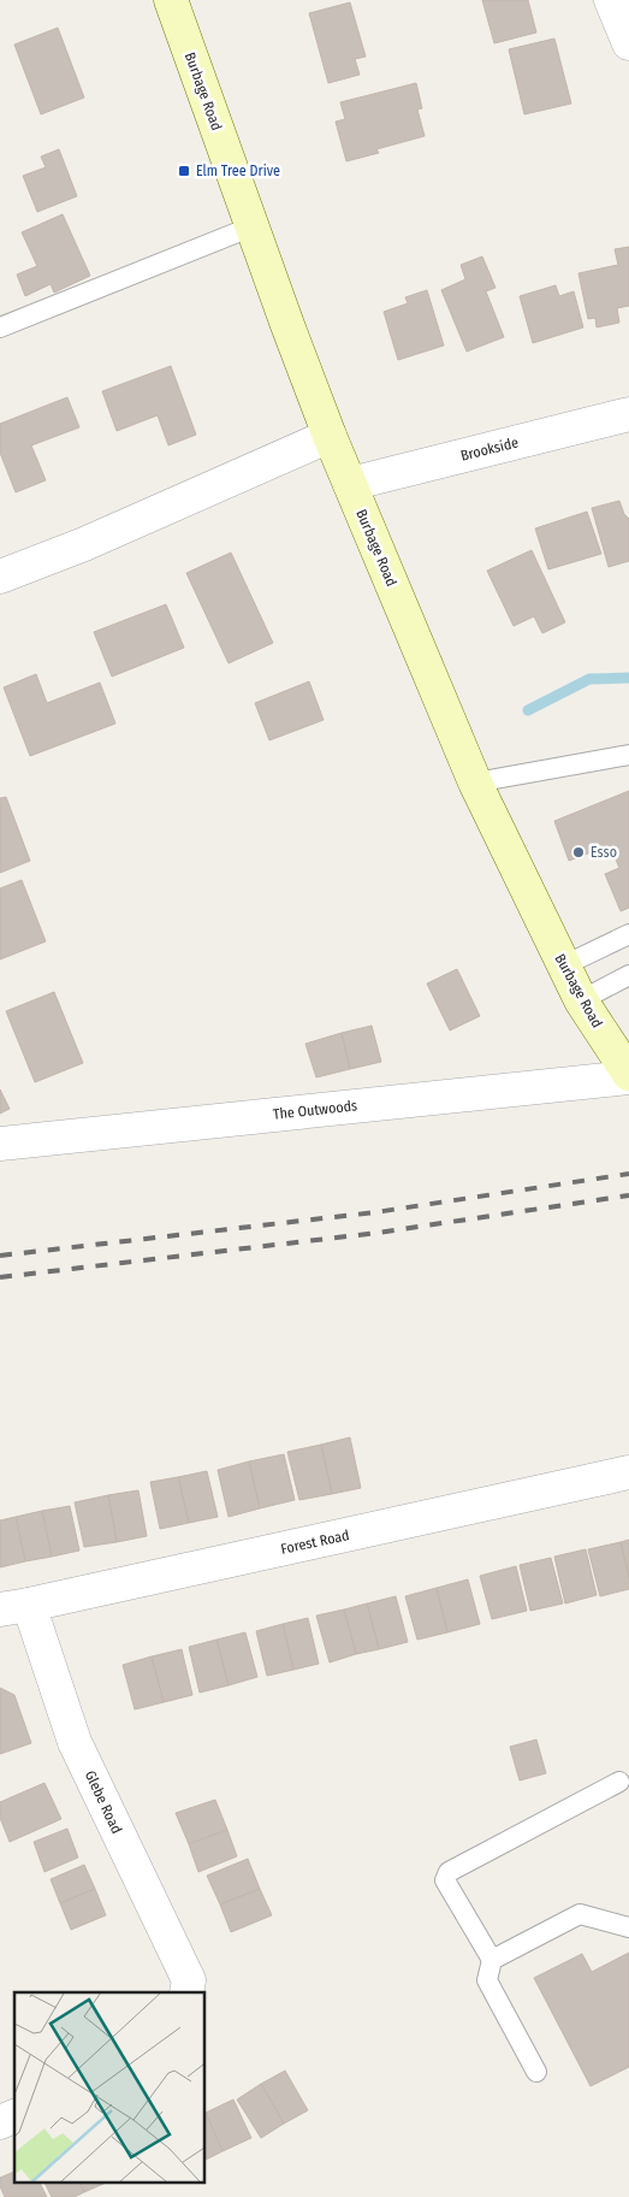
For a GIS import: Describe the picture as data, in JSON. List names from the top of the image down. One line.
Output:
{"streets":{"main road":["Burbage Road"],"street":["Brookside","The Outwoods","Forest Road","Glebe Road"]},"crossings":[["Burbage Road","Brookside"],["Burbage Road","The Outwoods"],["Forest Road","Glebe Road"]],"places":{"transit":["Elm Tree Drive"],"other":["Esso"]}}
